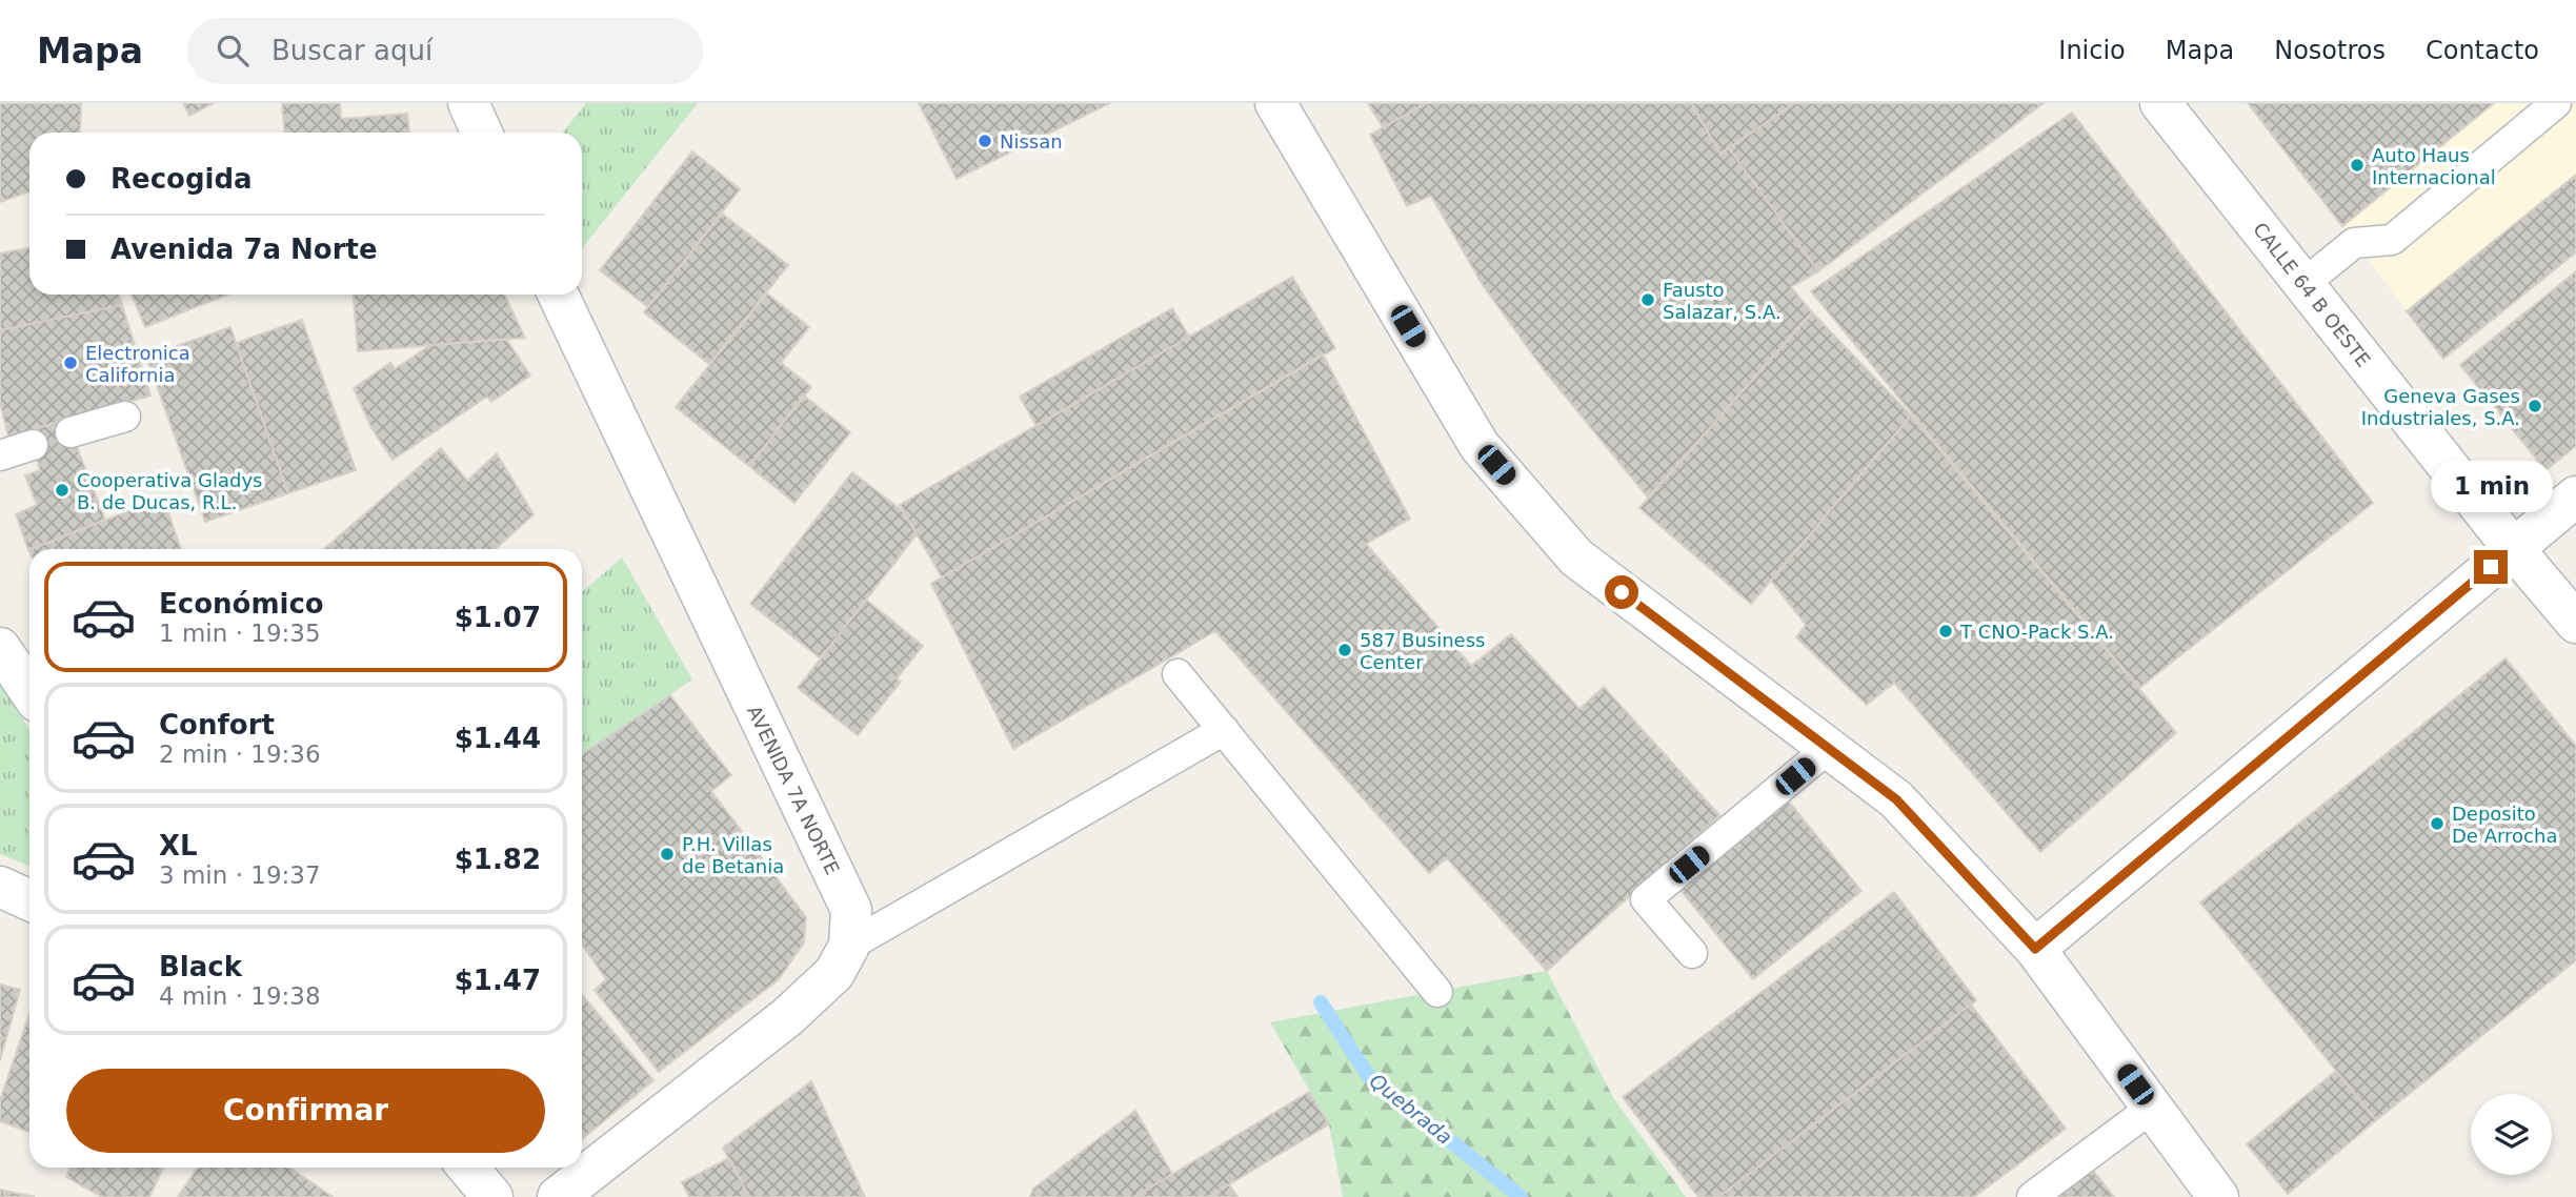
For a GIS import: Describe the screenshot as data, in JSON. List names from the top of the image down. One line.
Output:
{"streets":{"street":["CALLE 64 B OESTE","AVENIDA 7A NORTE"]},"water":["Quebrada"],"places":["Nissan","Auto Haus Internacional","Fausto Salazar, S.A.","Electronica California","Geneva Gases Industriales, S.A.","Cooperativa Gladys B. de Ducas, R.L.","T CNO-Pack S.A.","587 Business Center","Deposito De Arrocha","P.H. Villas de Betania"],"page":{"header":"Mapa","search":"Buscar aquí","nav":["Inicio","Mapa","Nosotros","Contacto"],"banner":["Recogida","Avenida 7a Norte"],"bubble":"1 min","list":[{"name":"Económico","note":"1 min · 19:35","value":"$1.07"},{"name":"Confort","note":"2 min · 19:36","value":"$1.44"},{"name":"XL","note":"3 min · 19:37","value":"$1.82"},{"name":"Black","note":"4 min · 19:38","value":"$1.47"}],"buttons":"Confirmar"}}
